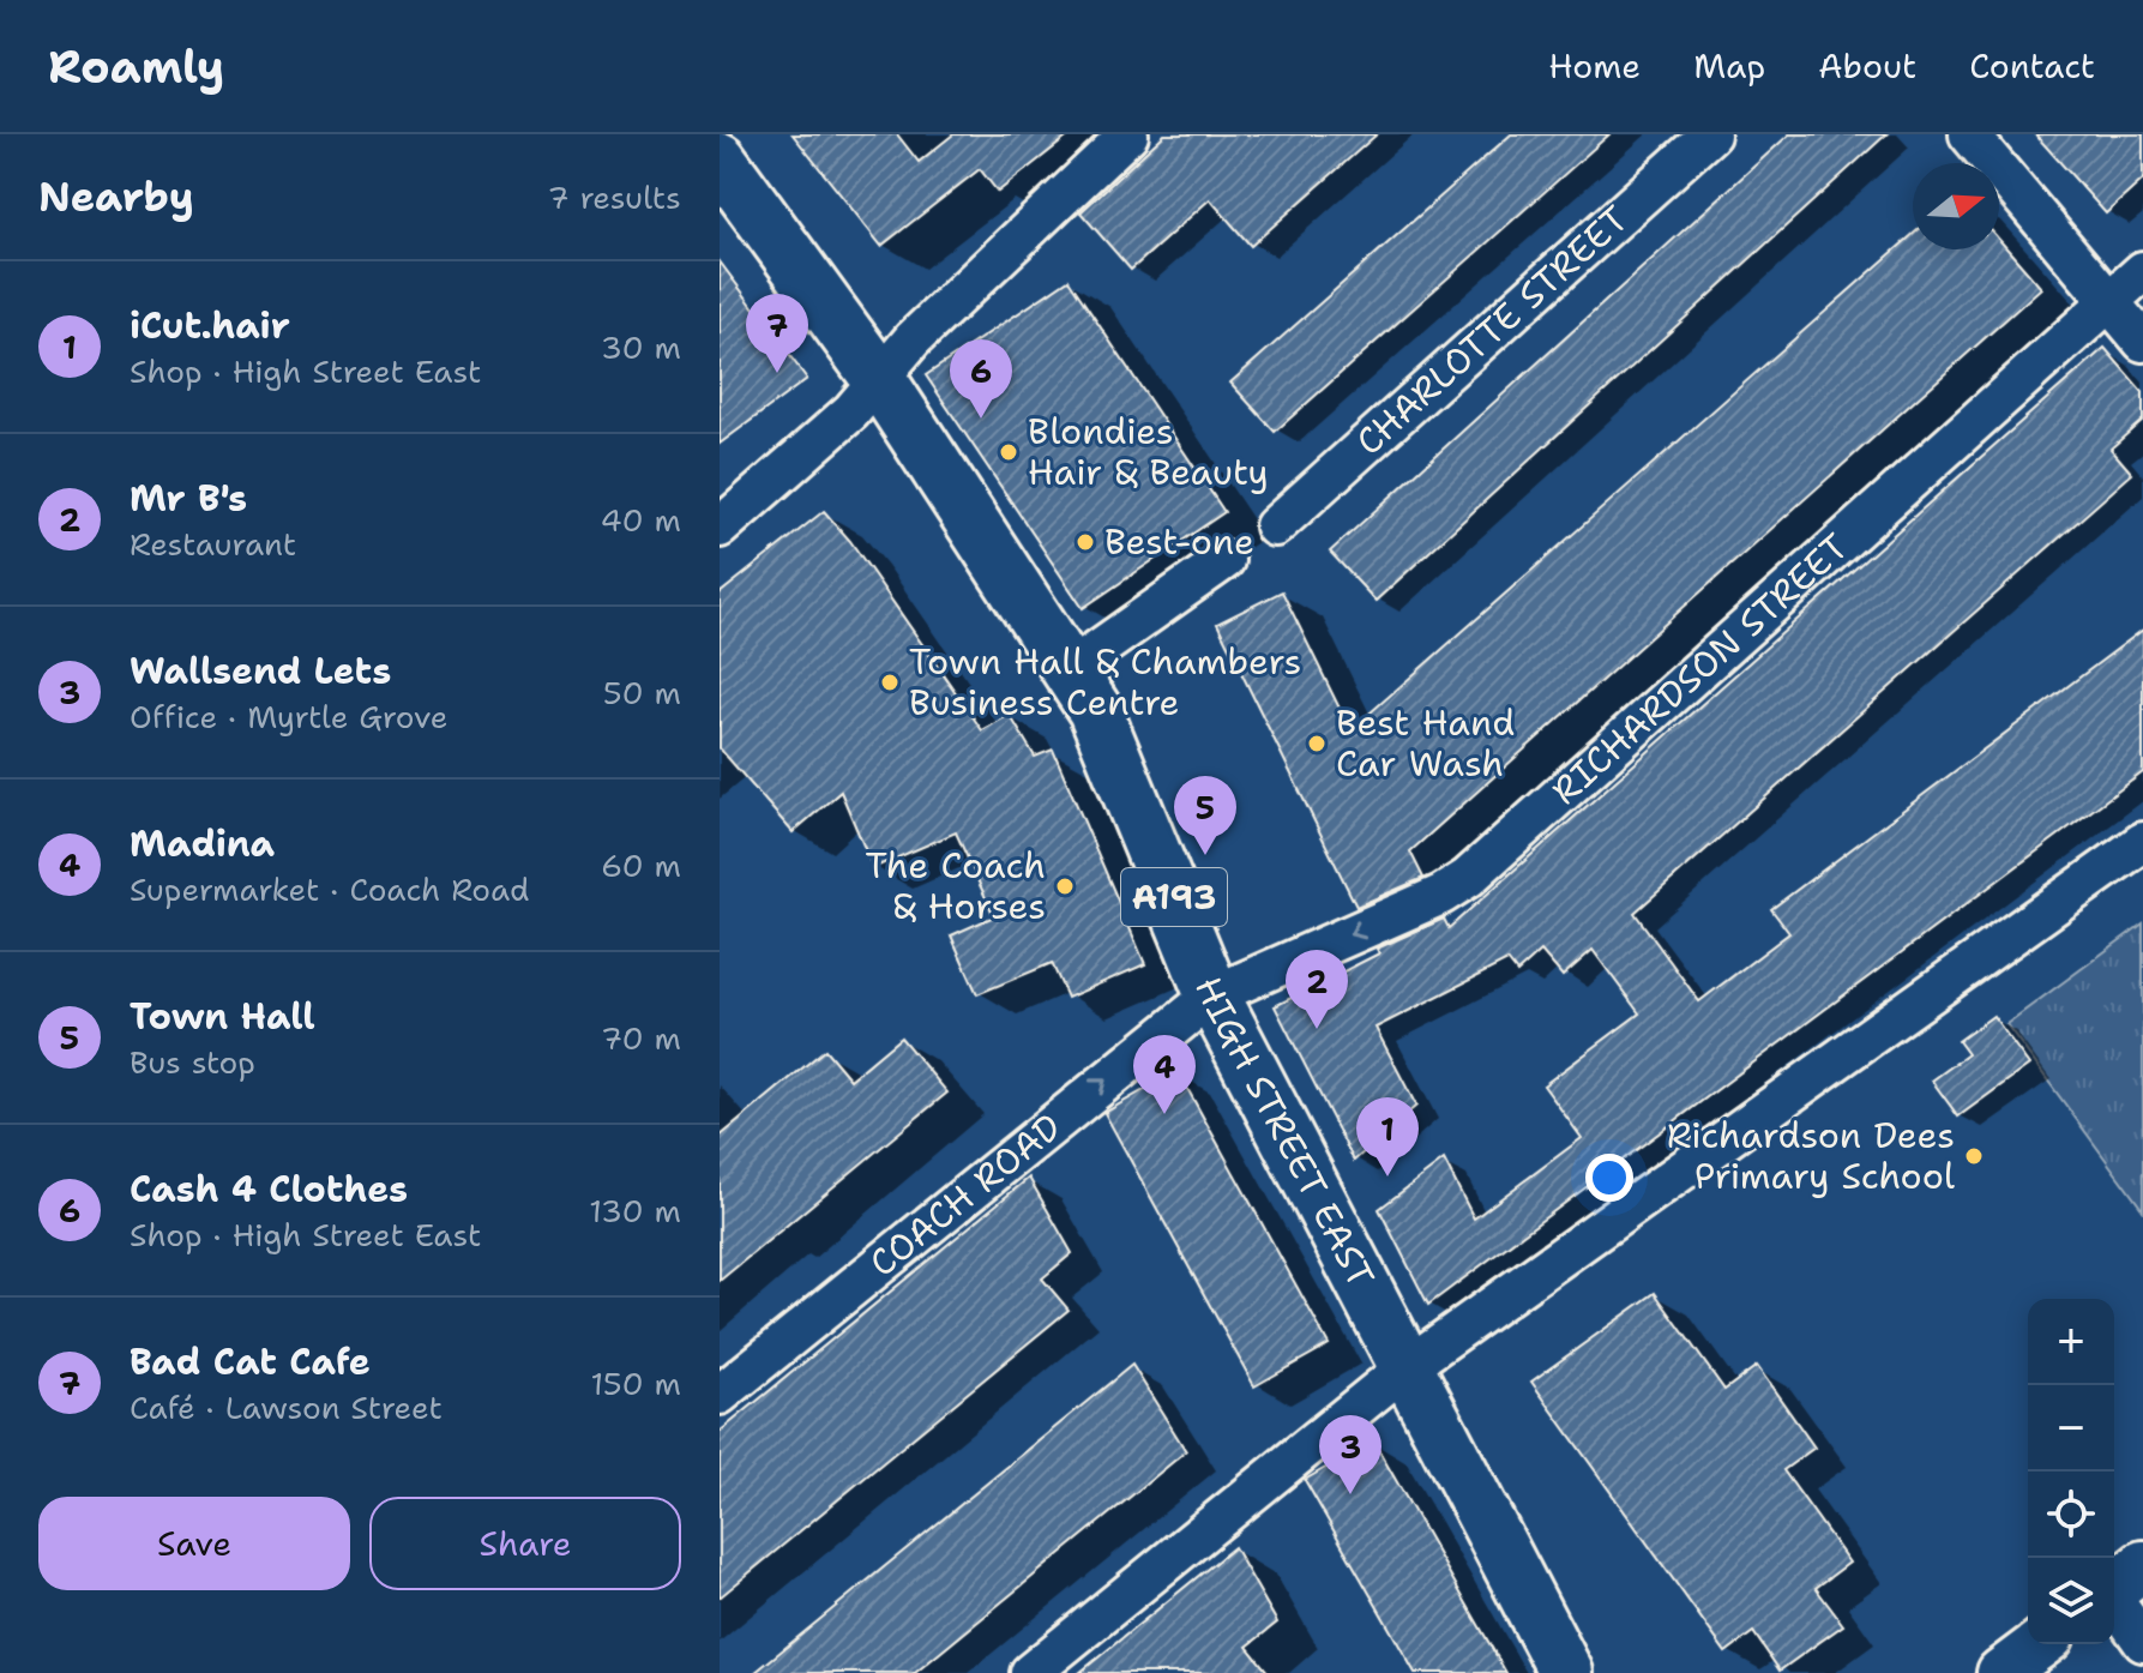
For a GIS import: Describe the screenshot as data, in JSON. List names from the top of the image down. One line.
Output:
{"streets":{"main road":["A193","HIGH STREET EAST"],"street":["CHARLOTTE STREET","RICHARDSON STREET","COACH ROAD"]},"crossings":[["RICHARDSON STREET","HIGH STREET EAST"],["RICHARDSON STREET","COACH ROAD"],["HIGH STREET EAST","COACH ROAD"]],"one_way":["RICHARDSON STREET","COACH ROAD"],"places":["Blondies Hair & Beauty","Best-one","Town Hall & Chambers Business Centre","Best Hand Car Wash","The Coach & Horses","Richardson Dees Primary School"],"north":"right","page":{"header":"Roamly","nav":["Home","Map","About","Contact"],"heading":["Nearby","7 results"],"list":[{"mark":"1","name":"iCut.hair","note":"Shop · High Street East","value":"30 m"},{"mark":"2","name":"Mr B's","note":"Restaurant","value":"40 m"},{"mark":"3","name":"Wallsend Lets","note":"Office · Myrtle Grove","value":"50 m"},{"mark":"4","name":"Madina","note":"Supermarket · Coach Road","value":"60 m"},{"mark":"5","name":"Town Hall","note":"Bus stop","value":"70 m"},{"mark":"6","name":"Cash 4 Clothes","note":"Shop · High Street East","value":"130 m"},{"mark":"7","name":"Bad Cat Cafe","note":"Café · Lawson Street","value":"150 m"}],"pins":["7","6","5","2","4","1","3"],"map_buttons":["+","−"],"buttons":["Save","Share"]}}
